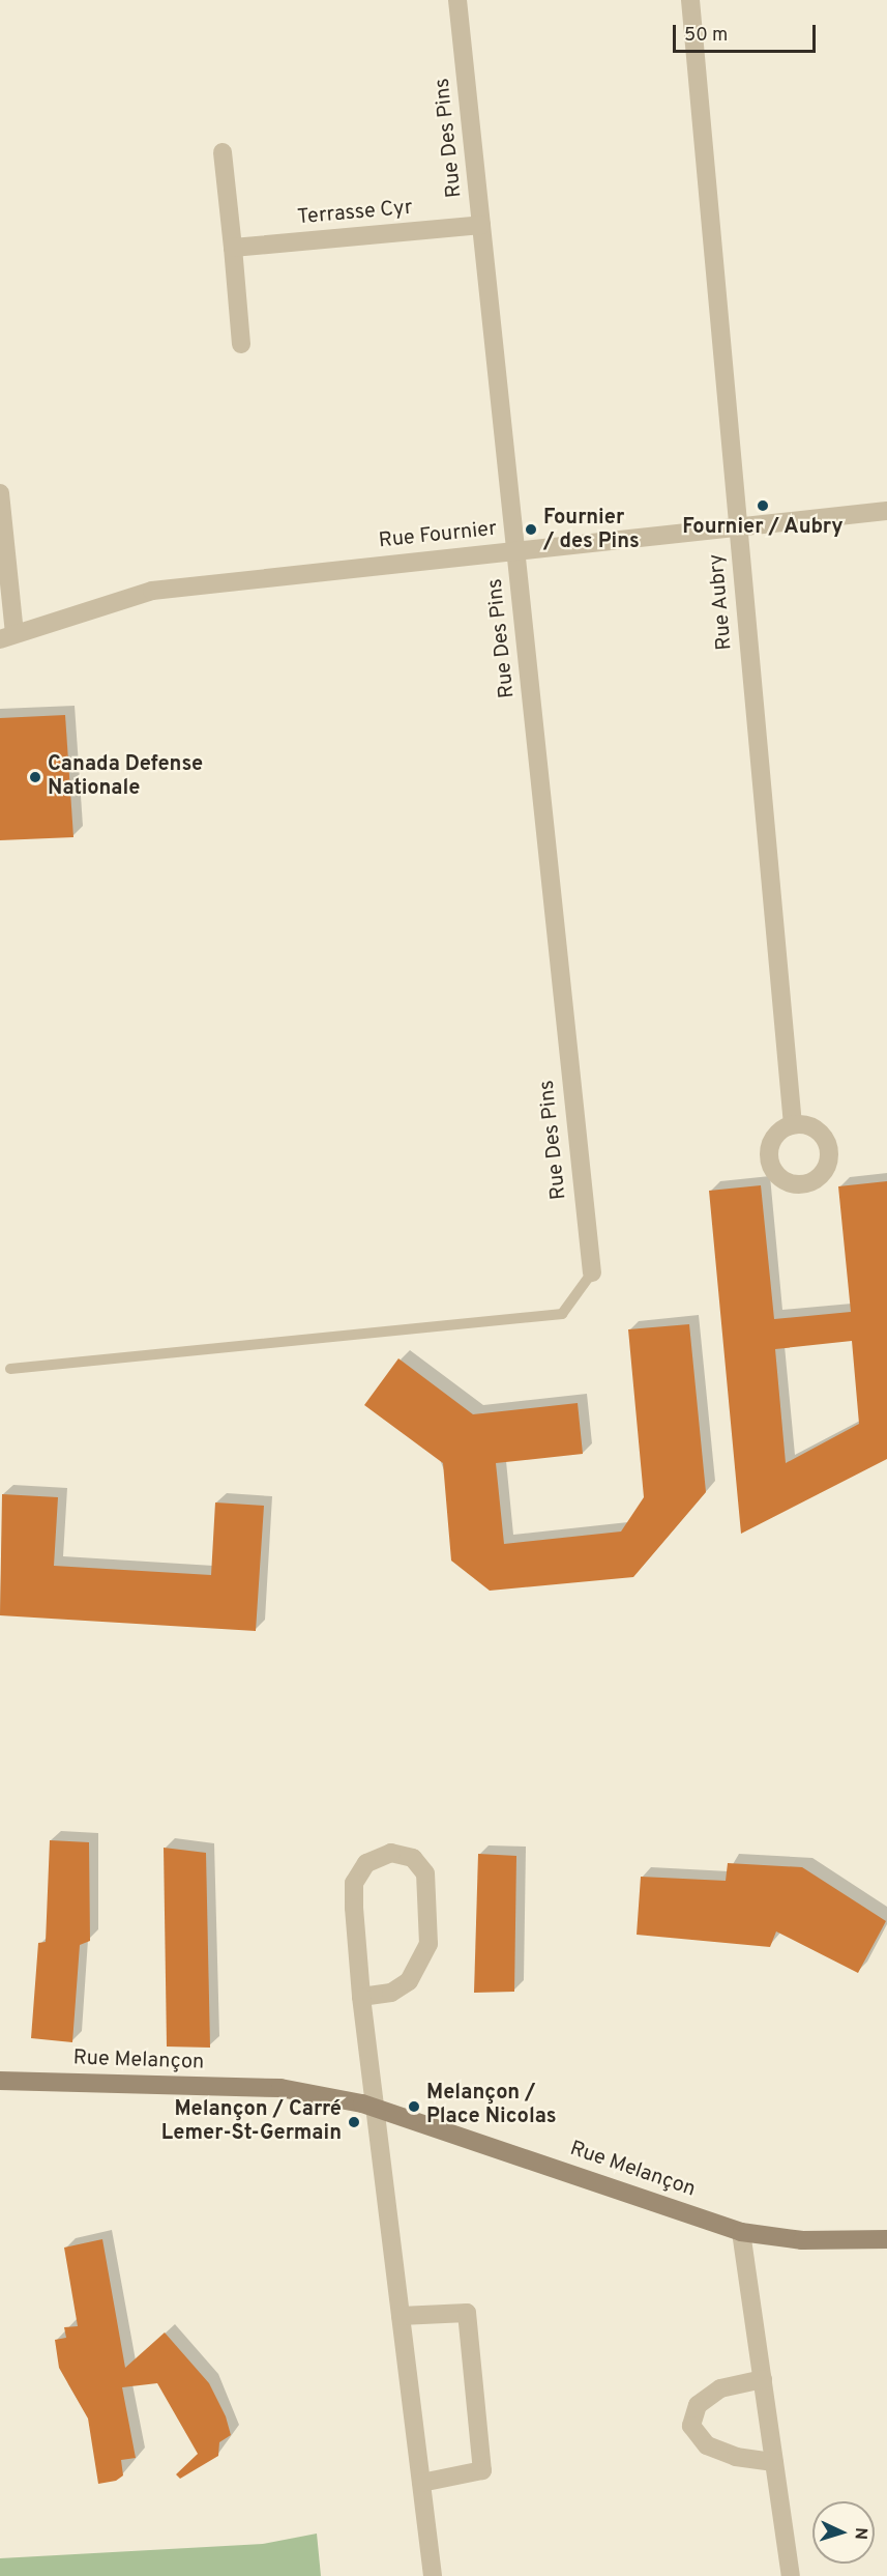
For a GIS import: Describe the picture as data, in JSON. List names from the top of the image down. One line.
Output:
{"streets":{"street":["Rue Des Pins","Terrasse Cyr","Rue Fournier","Rue Aubry","Rue Melançon"]},"crossings":[["Rue Des Pins","Terrasse Cyr"],["Rue Des Pins","Rue Fournier"],["Rue Fournier","Rue Aubry"]],"places":["Fournier / Aubry","Fournier / des Pins","Canada Defense Nationale","Melançon / Place Nicolas","Melançon / Carré Lemer-St-Germain"],"scale_bar":"50 m","north":"right"}
